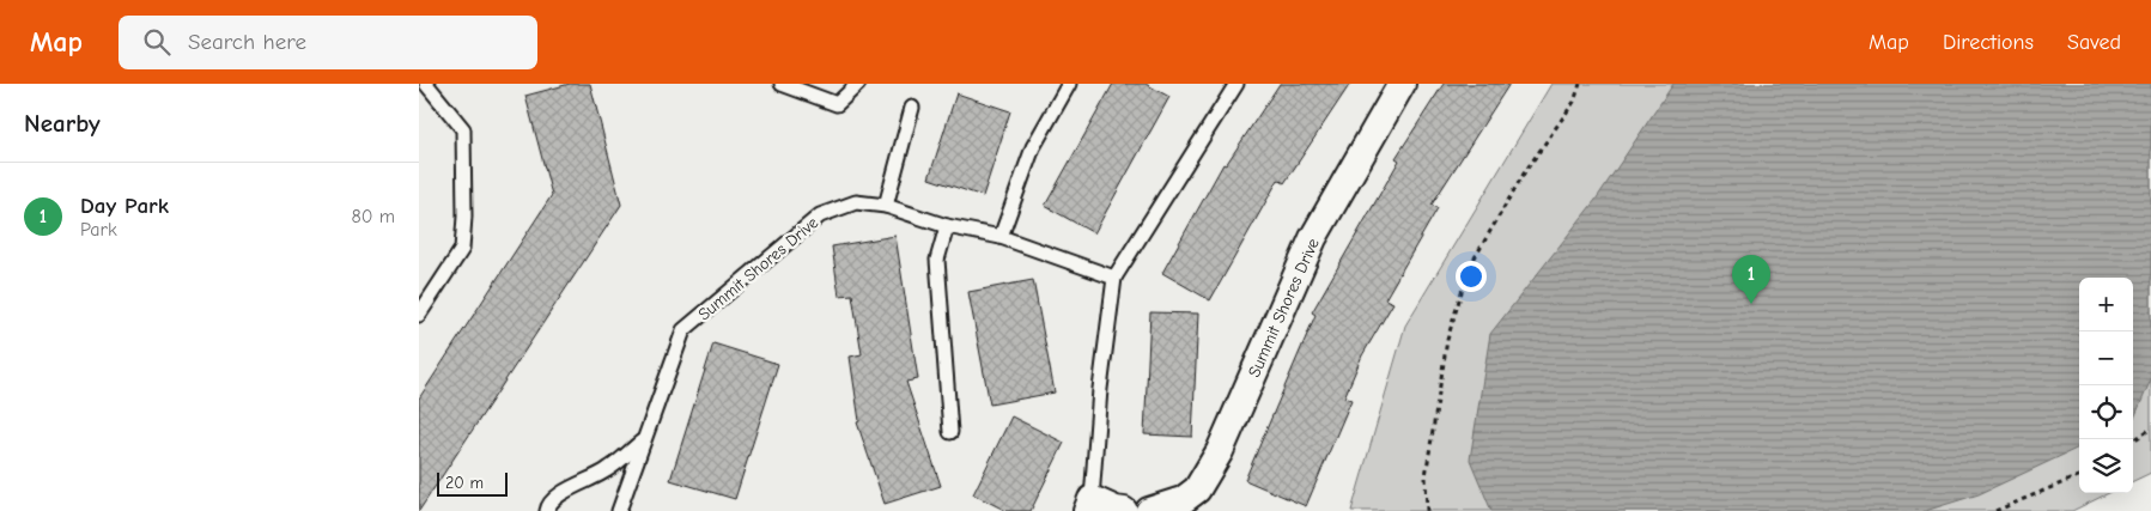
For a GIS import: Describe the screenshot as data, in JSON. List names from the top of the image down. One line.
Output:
{"streets":{"street":["Summit Shores Drive"]},"scale_bar":"20 m","page":{"header":"Map","search":"Search here","nav":["Map","Directions","Saved"],"heading":"Nearby","list":[{"mark":"1","name":"Day Park","note":"Park","value":"80 m"}],"pins":"1","map_buttons":["+","−"],"scale":"20 m"}}
